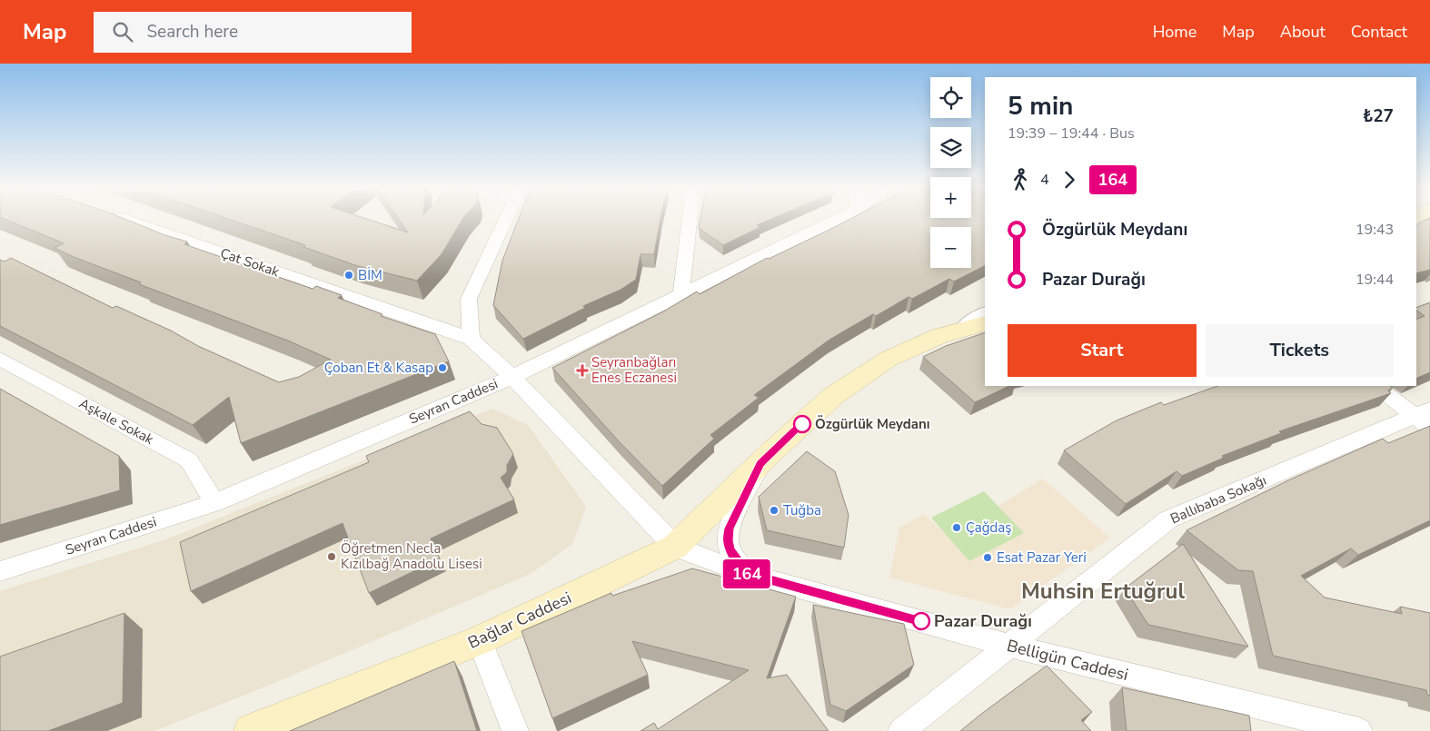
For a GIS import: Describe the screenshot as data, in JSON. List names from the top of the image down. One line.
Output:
{"streets":{"main road":["Bağlar Caddesi"],"street":["Çat Sokak","Seyran Caddesi","Aşkale Sokak","Ballıbaba Sokağı","Belligün Caddesi"]},"crossings":[["Seyran Caddesi","Aşkale Sokak"],["Ballıbaba Sokağı","Belligün Caddesi"],["Bağlar Caddesi","Belligün Caddesi"]],"districts":["Muhsin Ertuğrul"],"places":{"other":["BİM","Çoban Et & Kasap","Özgürlük Meydanı","Tuğba","Çağdaş","Öğretmen Necla Kızılbağ Anadolu Lisesi","Esat Pazar Yeri","Pazar Durağı"],"health":["Seyranbağları Enes Eczanesi"]},"lines":["bus line 164"],"page":{"header":"Map","search":"Search here","nav":["Home","Map","About","Contact"],"on_map":"164","map_buttons":["+","−"],"heading":["5 min","19:39 – 19:44 · Bus","₺27"],"legs":["4","164"],"list":[{"name":"Özgürlük Meydanı","value":"19:43"},{"name":"Pazar Durağı","value":"19:44"}],"buttons":["Start","Tickets"]}}
